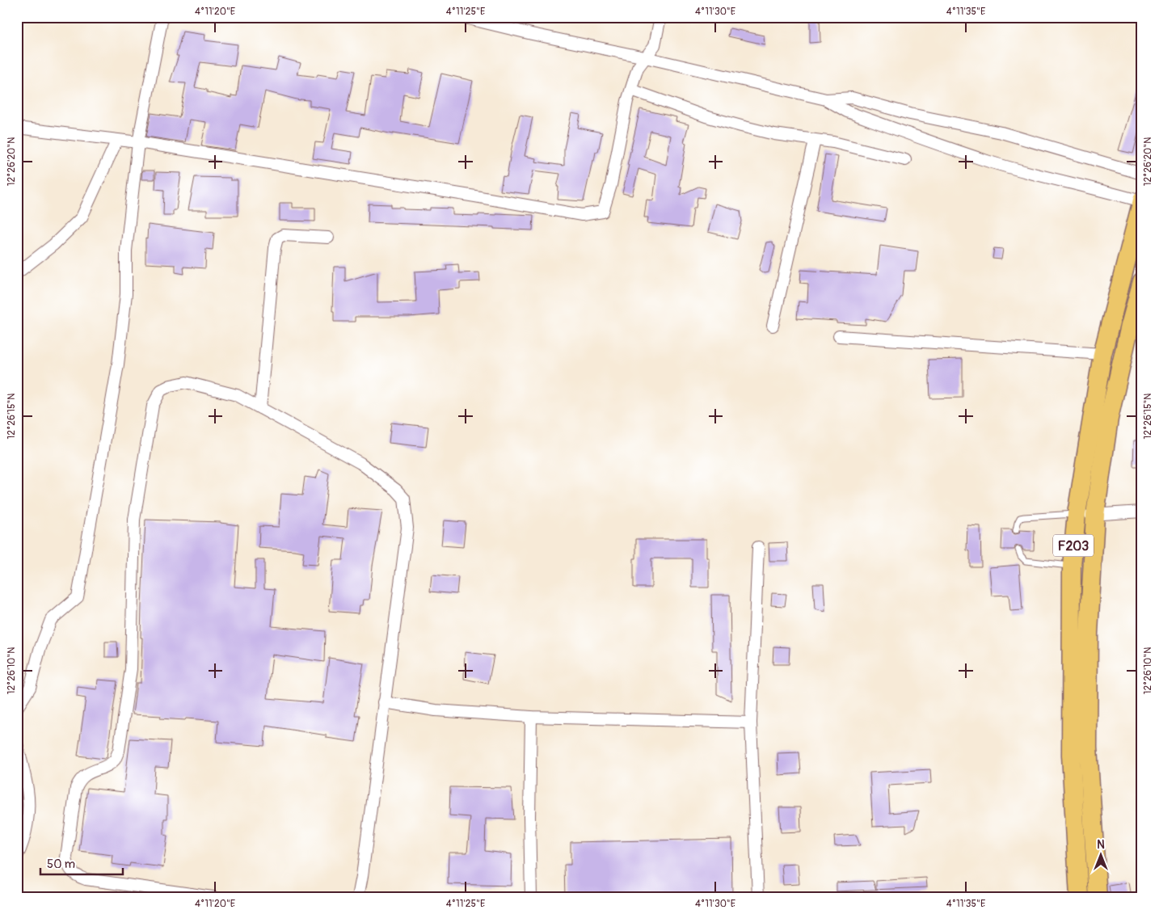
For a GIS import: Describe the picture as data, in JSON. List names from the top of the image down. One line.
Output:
{"streets":{"main road":["F203"]},"scale_bar":"50 m","north":"top","coordinates":["4°11'20\"E","4°11'25\"E","4°11'30\"E","4°11'35\"E","12°26'20\"N","12°26'15\"N","12°26'10\"N"]}
